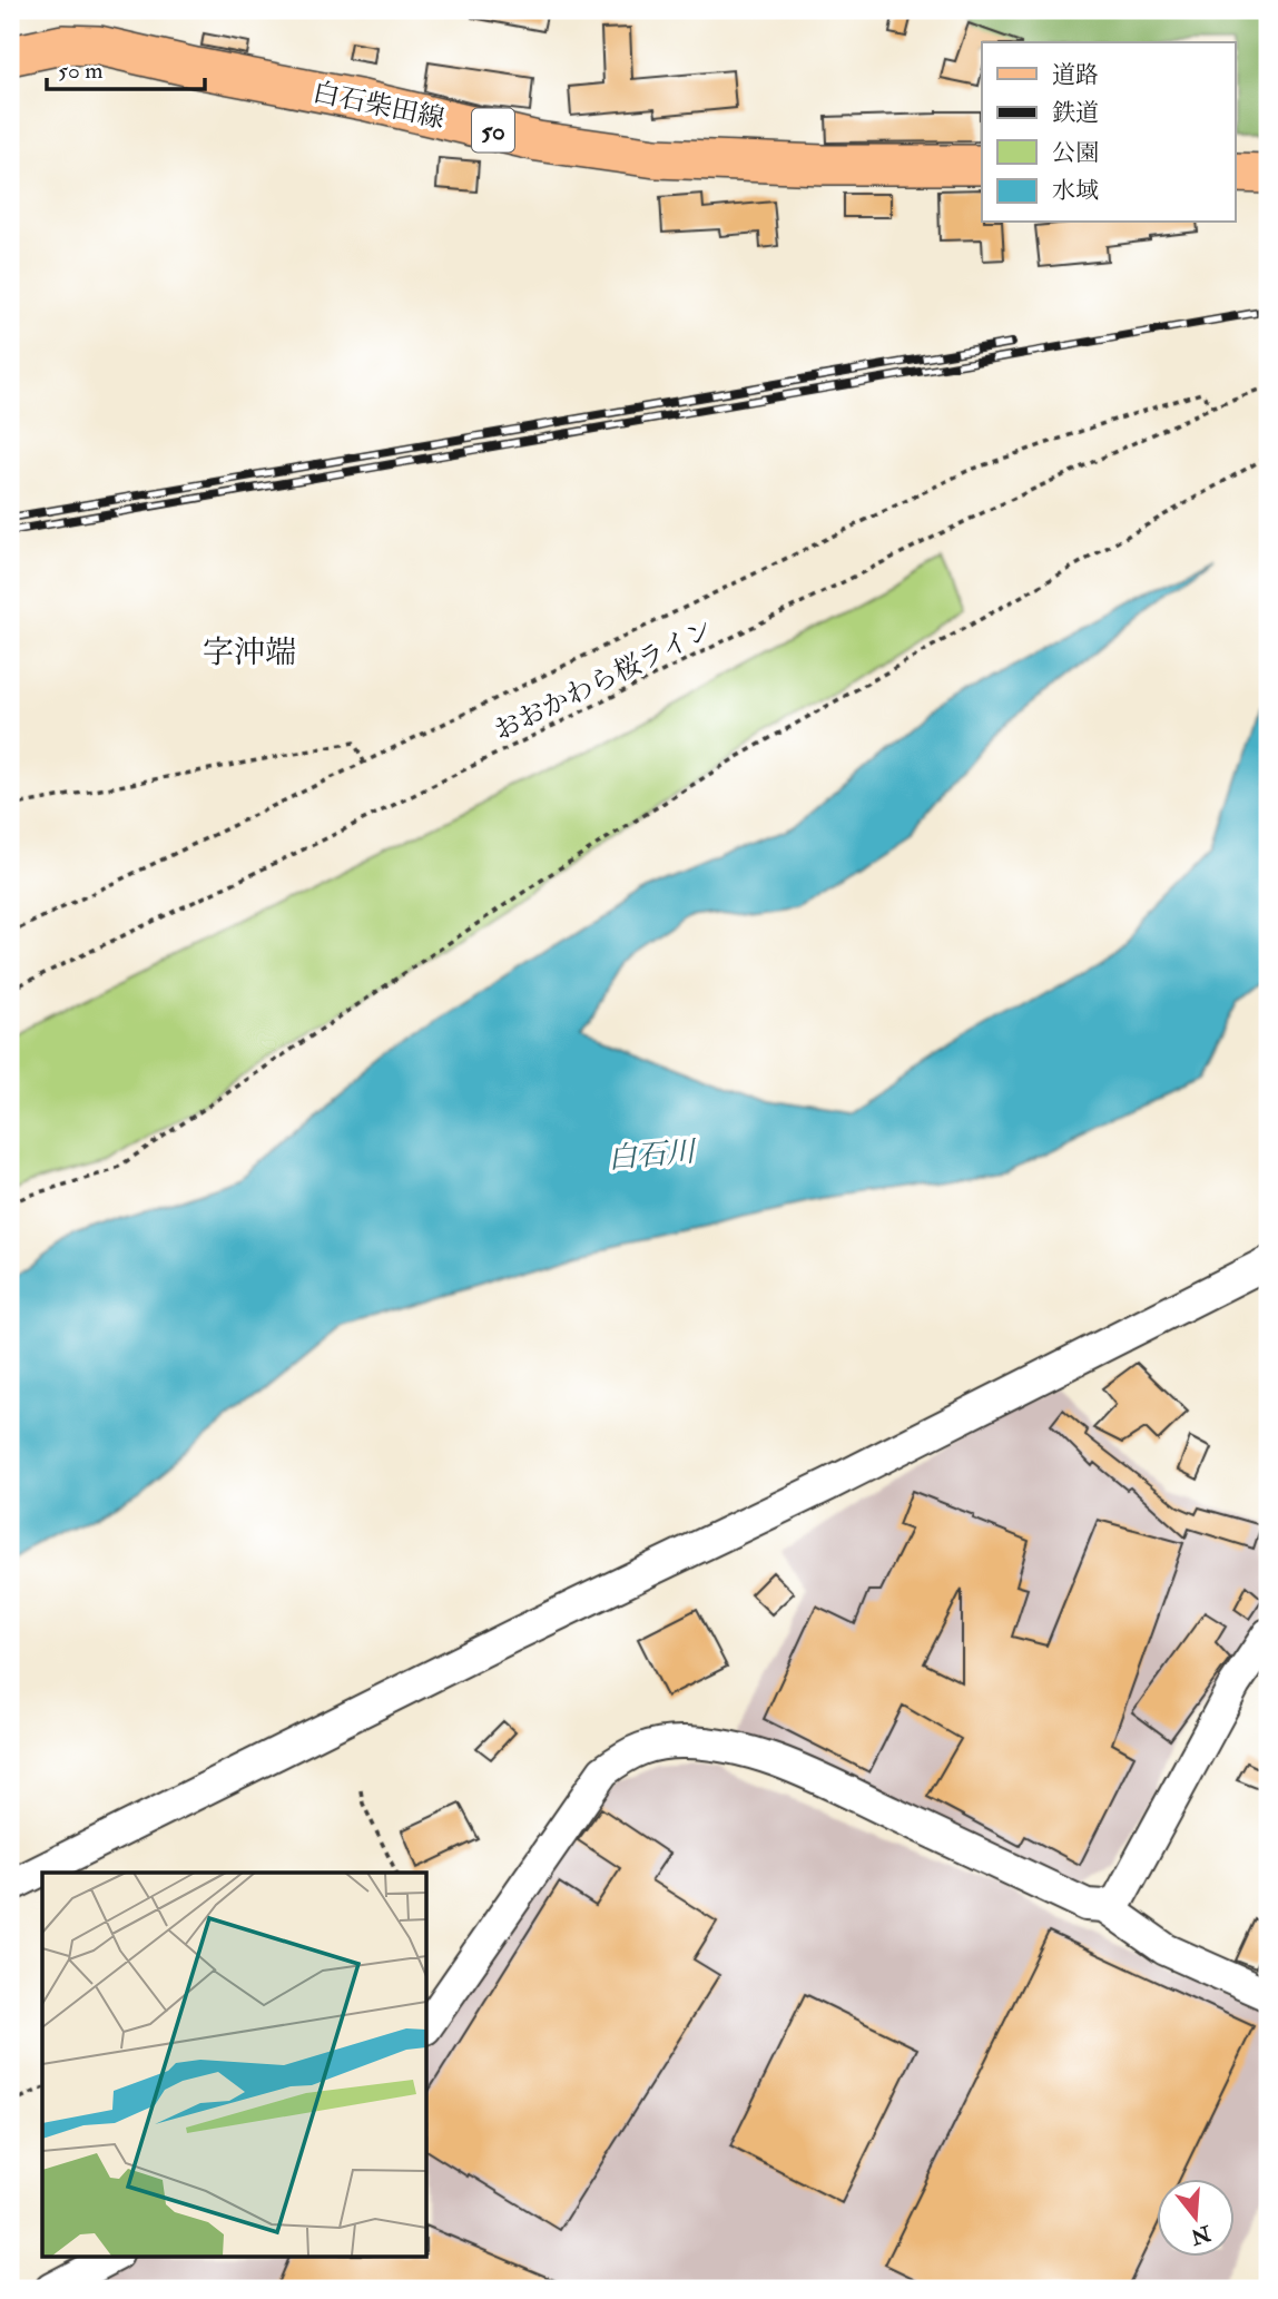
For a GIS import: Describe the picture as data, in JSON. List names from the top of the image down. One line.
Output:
{"streets":{"main road":["白石柴田線","50"],"path":["おおかわら桜ライン"]},"districts":["字沖端"],"water":["白石川"],"legend":["道路","鉄道","公園","水域"],"scale_bar":"50 m","north":"bottom"}
